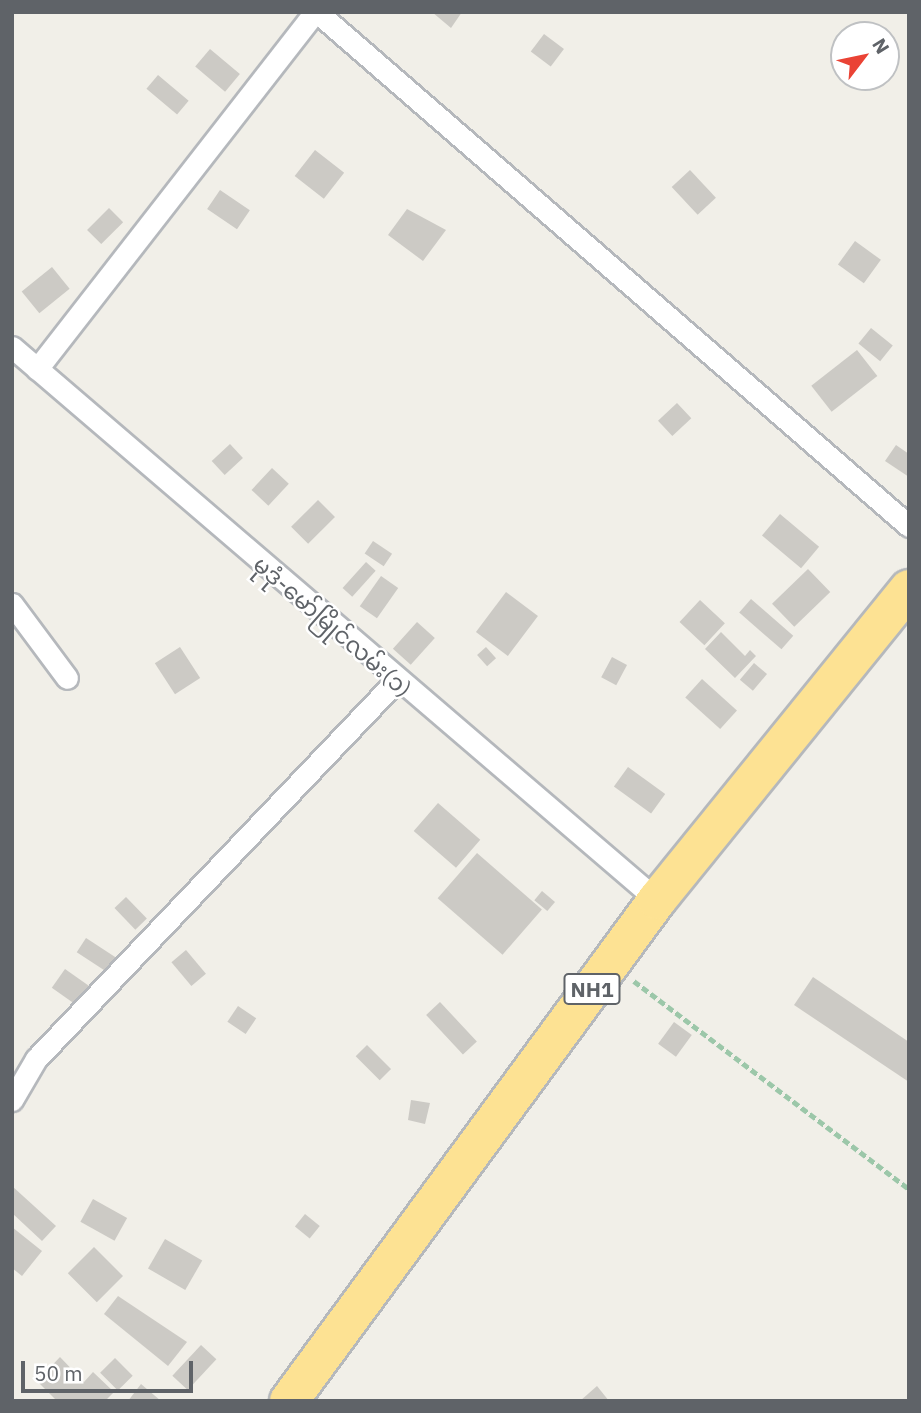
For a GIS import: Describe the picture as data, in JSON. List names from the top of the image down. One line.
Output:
{"streets":{"highway":["NH1"],"street":["မုဒုံ-မော်မြိုင်လမ်း(၁)"]},"crossings":[["မုဒုံ-မော်မြိုင်လမ်း(၁)","NH1"]],"scale_bar":"50 m","north":"top right"}
